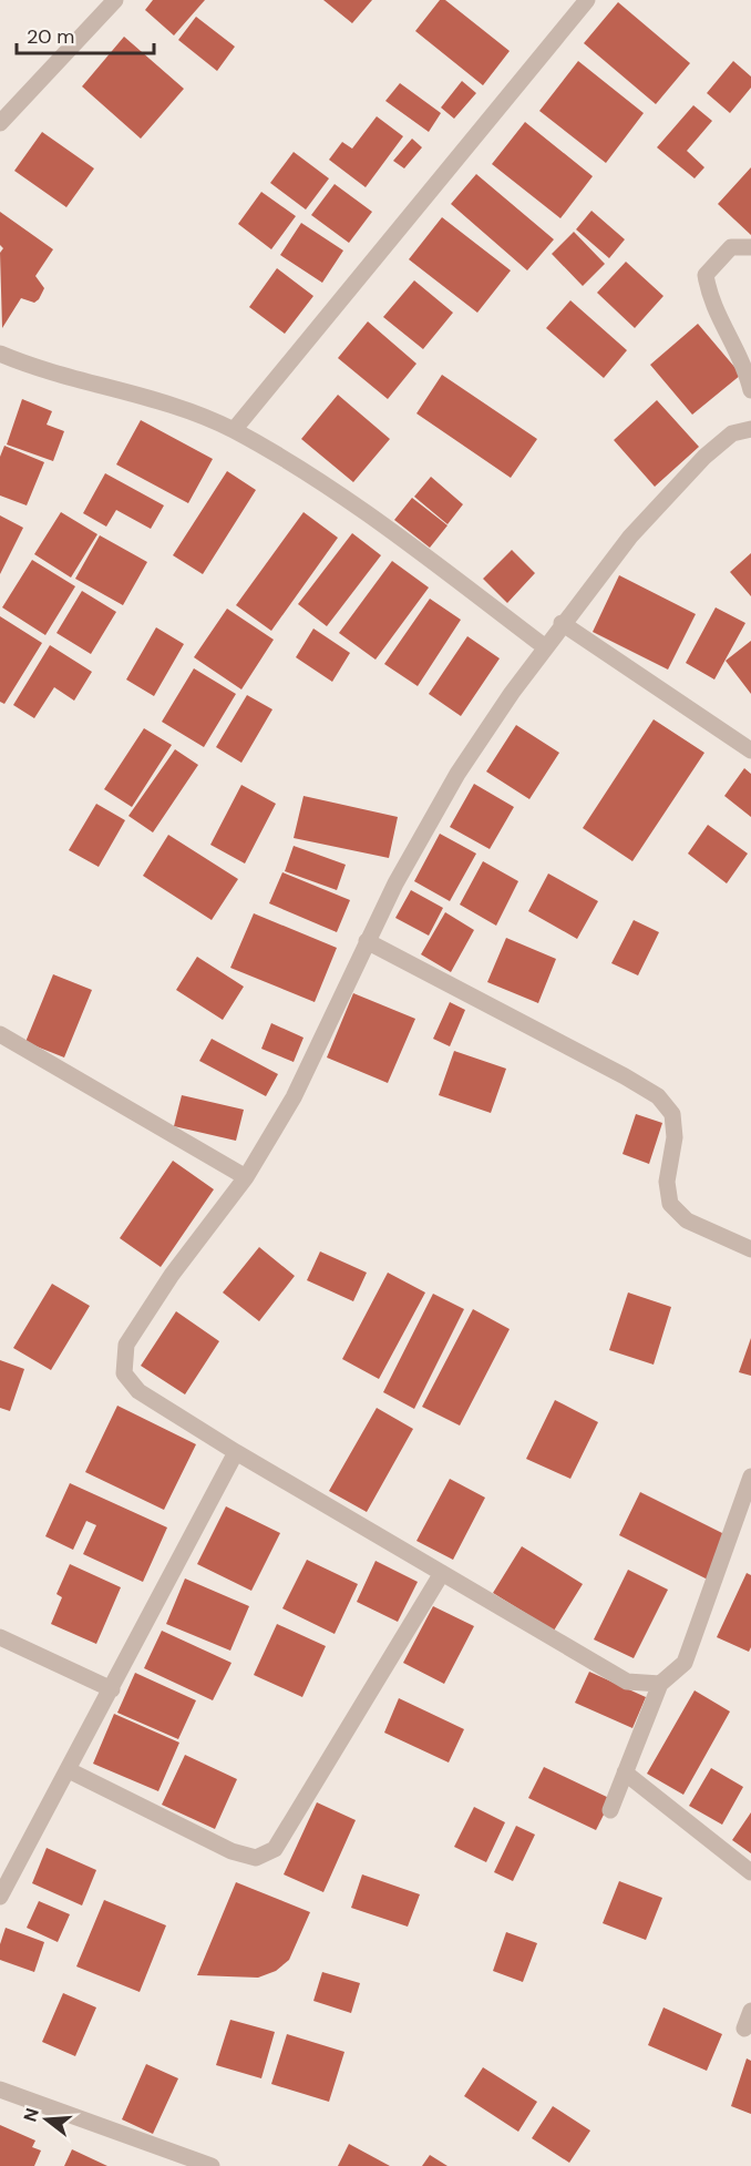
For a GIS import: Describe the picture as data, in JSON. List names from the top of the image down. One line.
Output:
{"scale_bar":"20 m","north":"left"}
